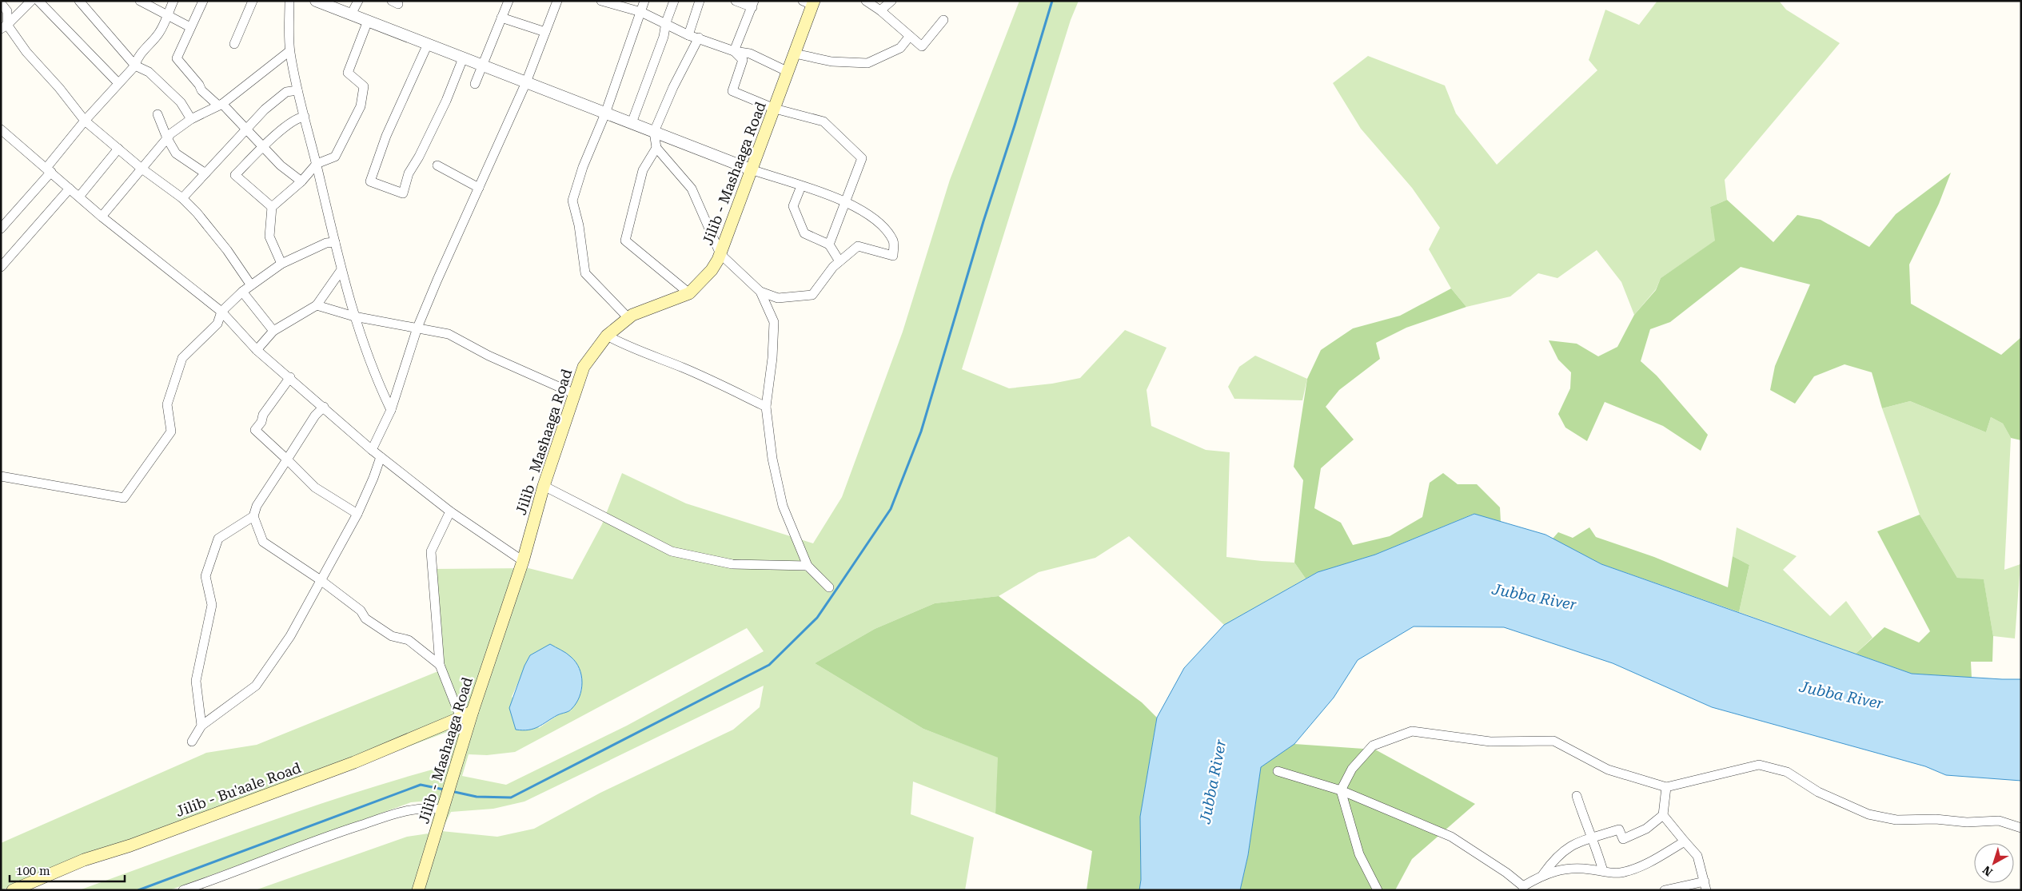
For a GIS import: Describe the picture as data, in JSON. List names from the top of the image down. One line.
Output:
{"streets":{"main road":["Jilib - Mashaaga Road","Jilib - Bu'aale Road"]},"crossings":[["Jilib - Mashaaga Road","Jilib - Bu'aale Road"]],"water":["Jubba River"],"scale_bar":"100 m","north":"bottom left"}
